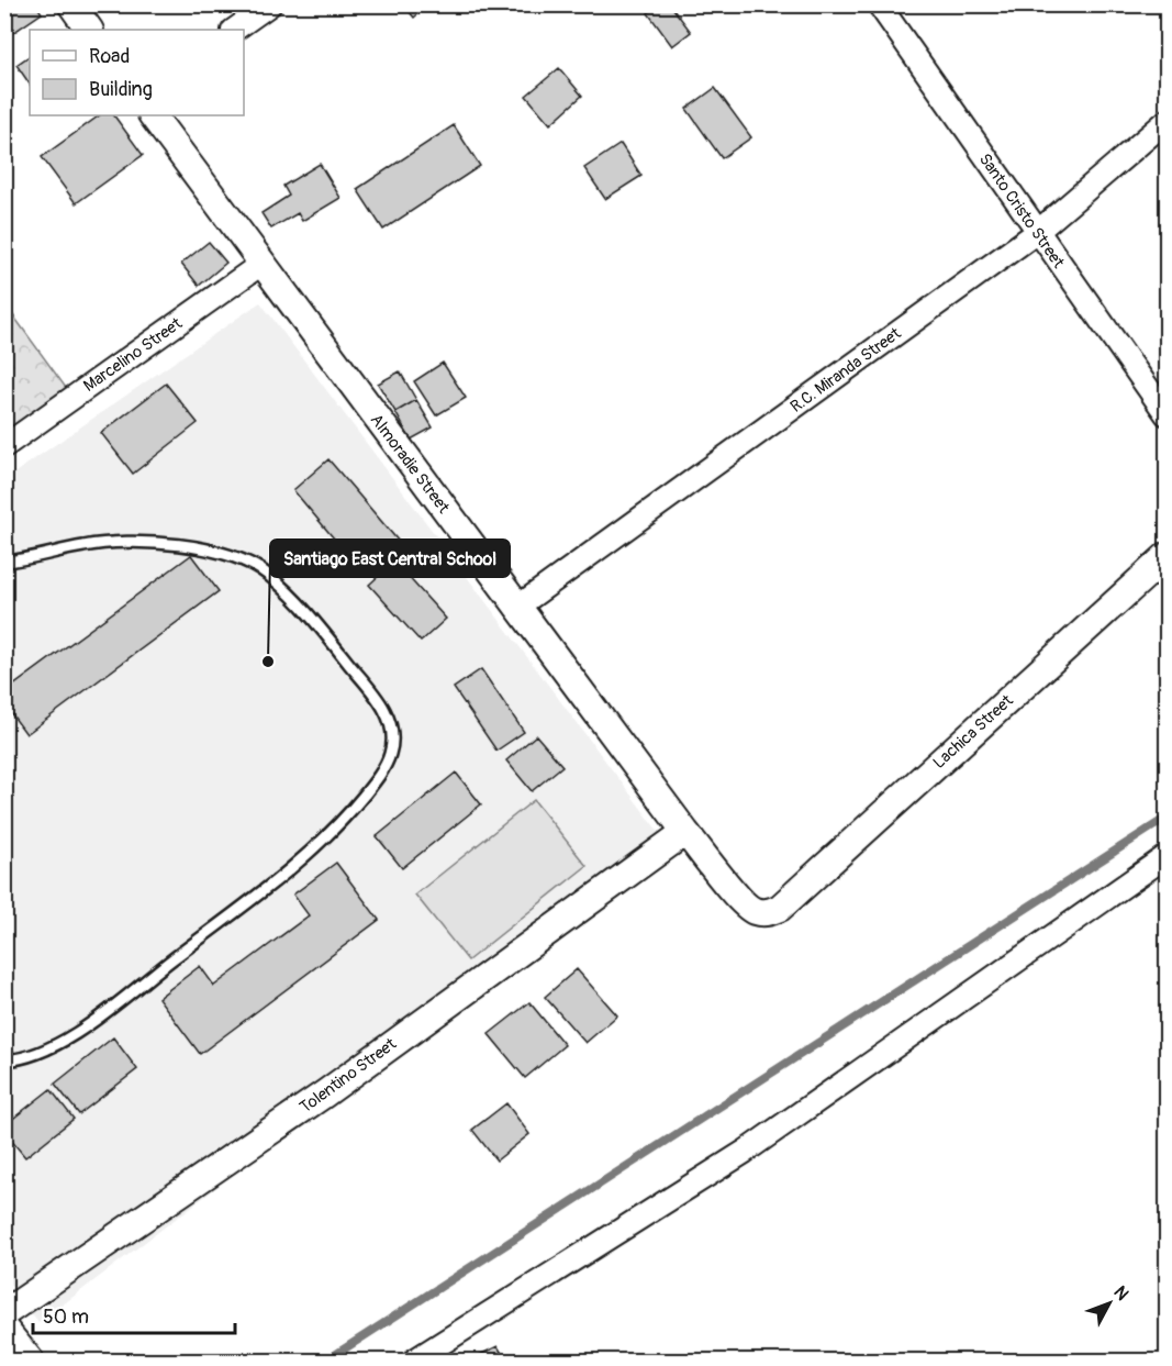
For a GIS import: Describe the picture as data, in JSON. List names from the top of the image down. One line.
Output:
{"streets":{"street":["Santo Cristo Street","Marcelino Street","R.C. Miranda Street","Almoradie Street","Lachica Street","Tolentino Street"]},"crossings":[["Santo Cristo Street","R.C. Miranda Street"],["Marcelino Street","Almoradie Street"],["R.C. Miranda Street","Almoradie Street"],["Almoradie Street","Lachica Street"],["Almoradie Street","Tolentino Street"]],"places":["Santiago East Central School"],"legend":["Road","Building"],"scale_bar":"50 m","north":"top right"}
